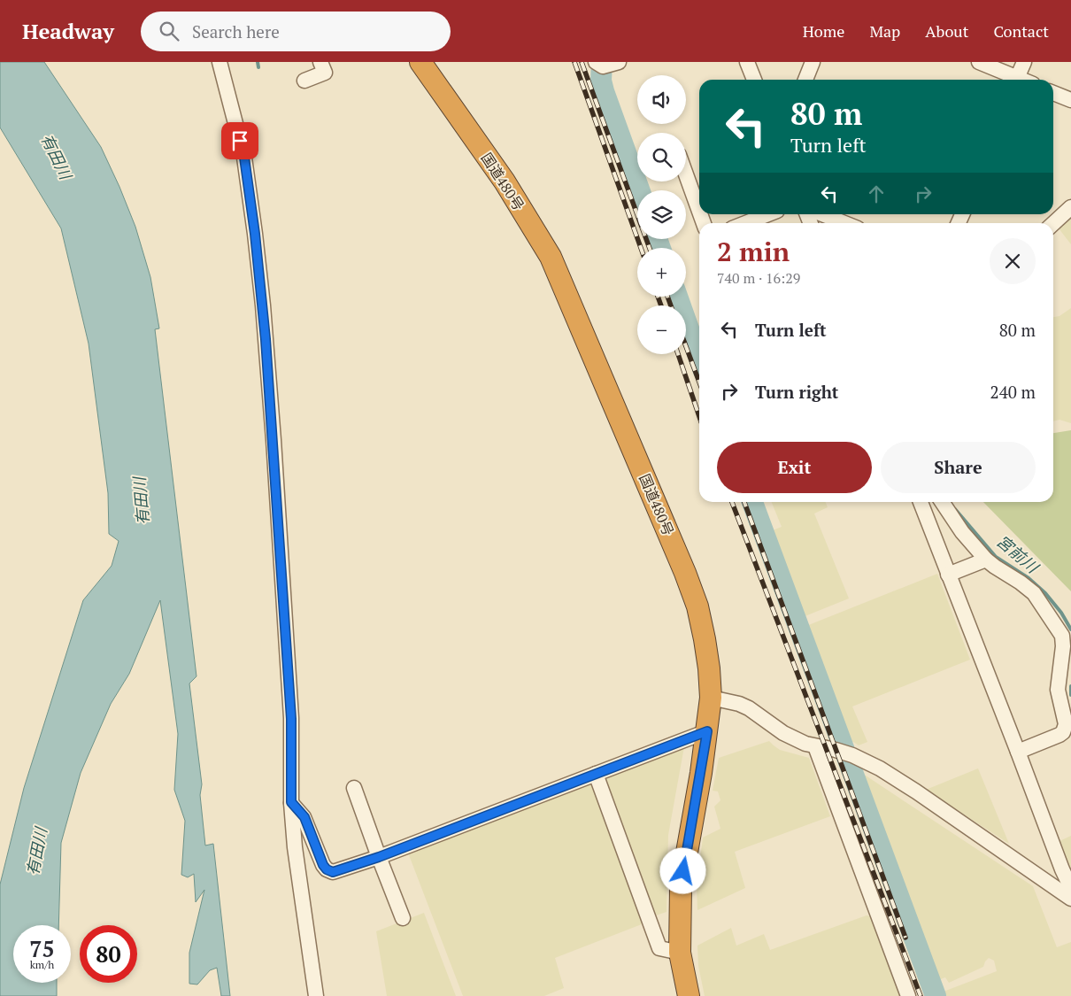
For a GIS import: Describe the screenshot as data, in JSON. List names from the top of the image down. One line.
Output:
{"streets":{"highway":["国道480号"]},"water":["有田川","宮前川"],"page":{"header":"Headway","search":"Search here","nav":["Home","Map","About","Contact"],"map_buttons":["+","−"],"turn":["80 m","Turn left"],"heading":["2 min","740 m · 16:29"],"list":[{"name":"Turn left","value":"80 m"},{"name":"Turn right","value":"240 m"}],"buttons":["Exit","Share"],"speed":"75 km/h","limit":"80"}}
